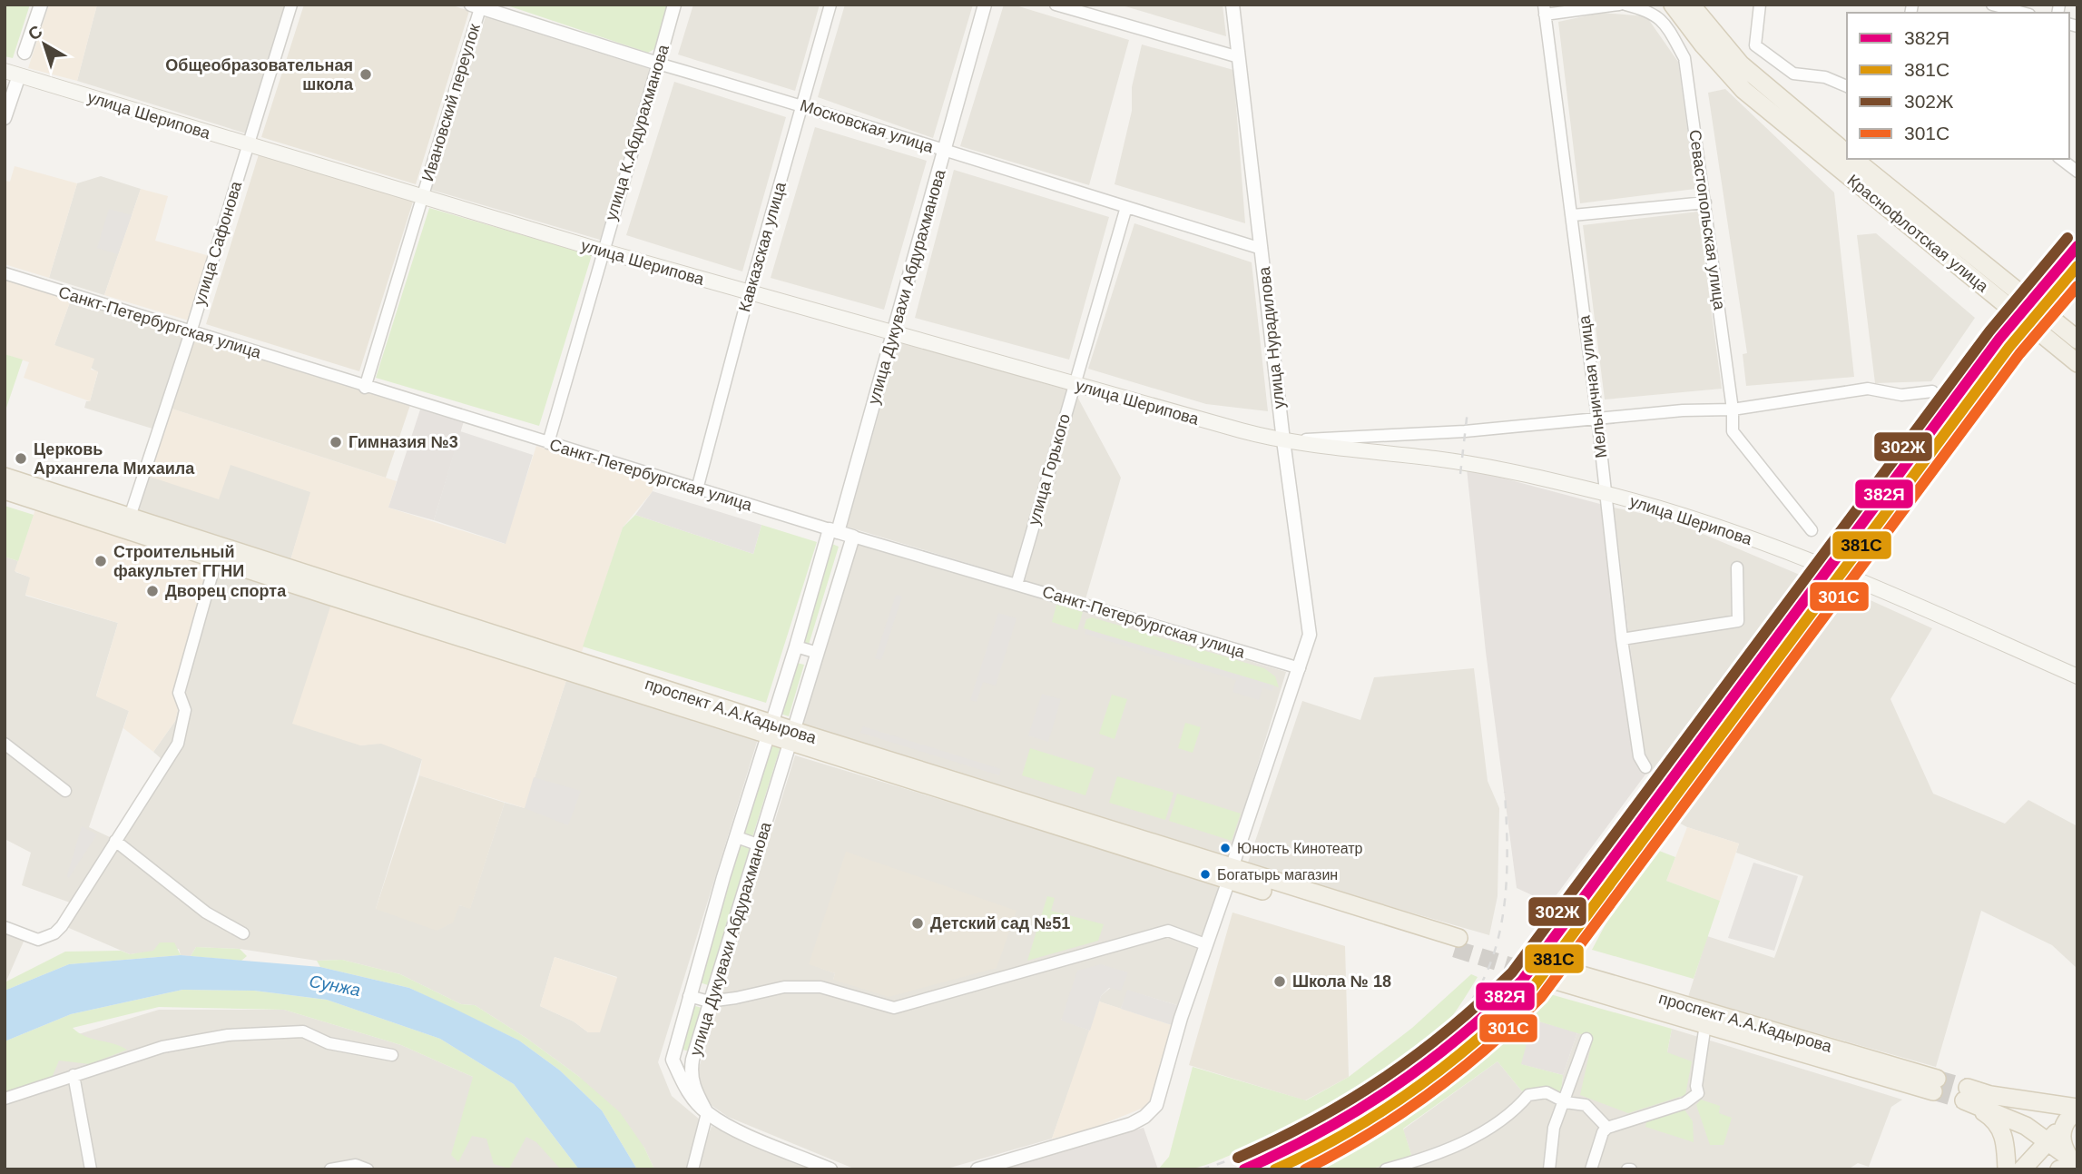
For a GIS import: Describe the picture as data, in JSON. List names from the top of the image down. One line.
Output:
{"streets":{"main road":["улица Шерипова","Краснофлотская улица","проспект А.А.Кадырова"],"street":["Ивановский переулок","Московская улица","улица К.Абдурахманова","Севастопольская улица","улица Сафонова","Кавказская улица","улица Дукувахи Абдурахманова","Санкт-Петербургская улица","улица Нурадилова","Мельничная улица","улица Горького"]},"crossings":[["Ивановский переулок","улица Шерипова"],["Ивановский переулок","Московская улица"],["Ивановский переулок","Санкт-Петербургская улица"],["улица Шерипова","улица К.Абдурахманова"],["улица Шерипова","Севастопольская улица"],["улица Шерипова","улица Сафонова"],["улица Шерипова","Кавказская улица"],["улица Шерипова","улица Дукувахи Абдурахманова"],["улица Шерипова","улица Нурадилова"],["улица Шерипова","Мельничная улица"],["улица Шерипова","улица Горького"],["Московская улица","улица К.Абдурахманова"],["Московская улица","Кавказская улица"],["Московская улица","улица Дукувахи Абдурахманова"],["Московская улица","улица Нурадилова"],["Московская улица","улица Горького"],["улица К.Абдурахманова","Санкт-Петербургская улица"],["улица Сафонова","Санкт-Петербургская улица"],["улица Сафонова","проспект А.А.Кадырова"],["Кавказская улица","Санкт-Петербургская улица"],["улица Дукувахи Абдурахманова","Санкт-Петербургская улица"],["улица Дукувахи Абдурахманова","проспект А.А.Кадырова"],["Санкт-Петербургская улица","улица Нурадилова"],["Санкт-Петербургская улица","улица Горького"],["улица Нурадилова","проспект А.А.Кадырова"]],"water":["Сунжа"],"places":["Общеобразовательная школа","Гимназия №3","Церковь Архангела Михаила","Строительный факультет ГГНИ","Дворец спорта","Юность Кинотеатр","Богатырь магазин","Детский сад №51","Школа № 18"],"lines":["transit line 302Ж","transit line 382Я","transit line 381С","transit line 301С"],"legend":["382Я","381С","302Ж","301С"],"north":"top left"}
